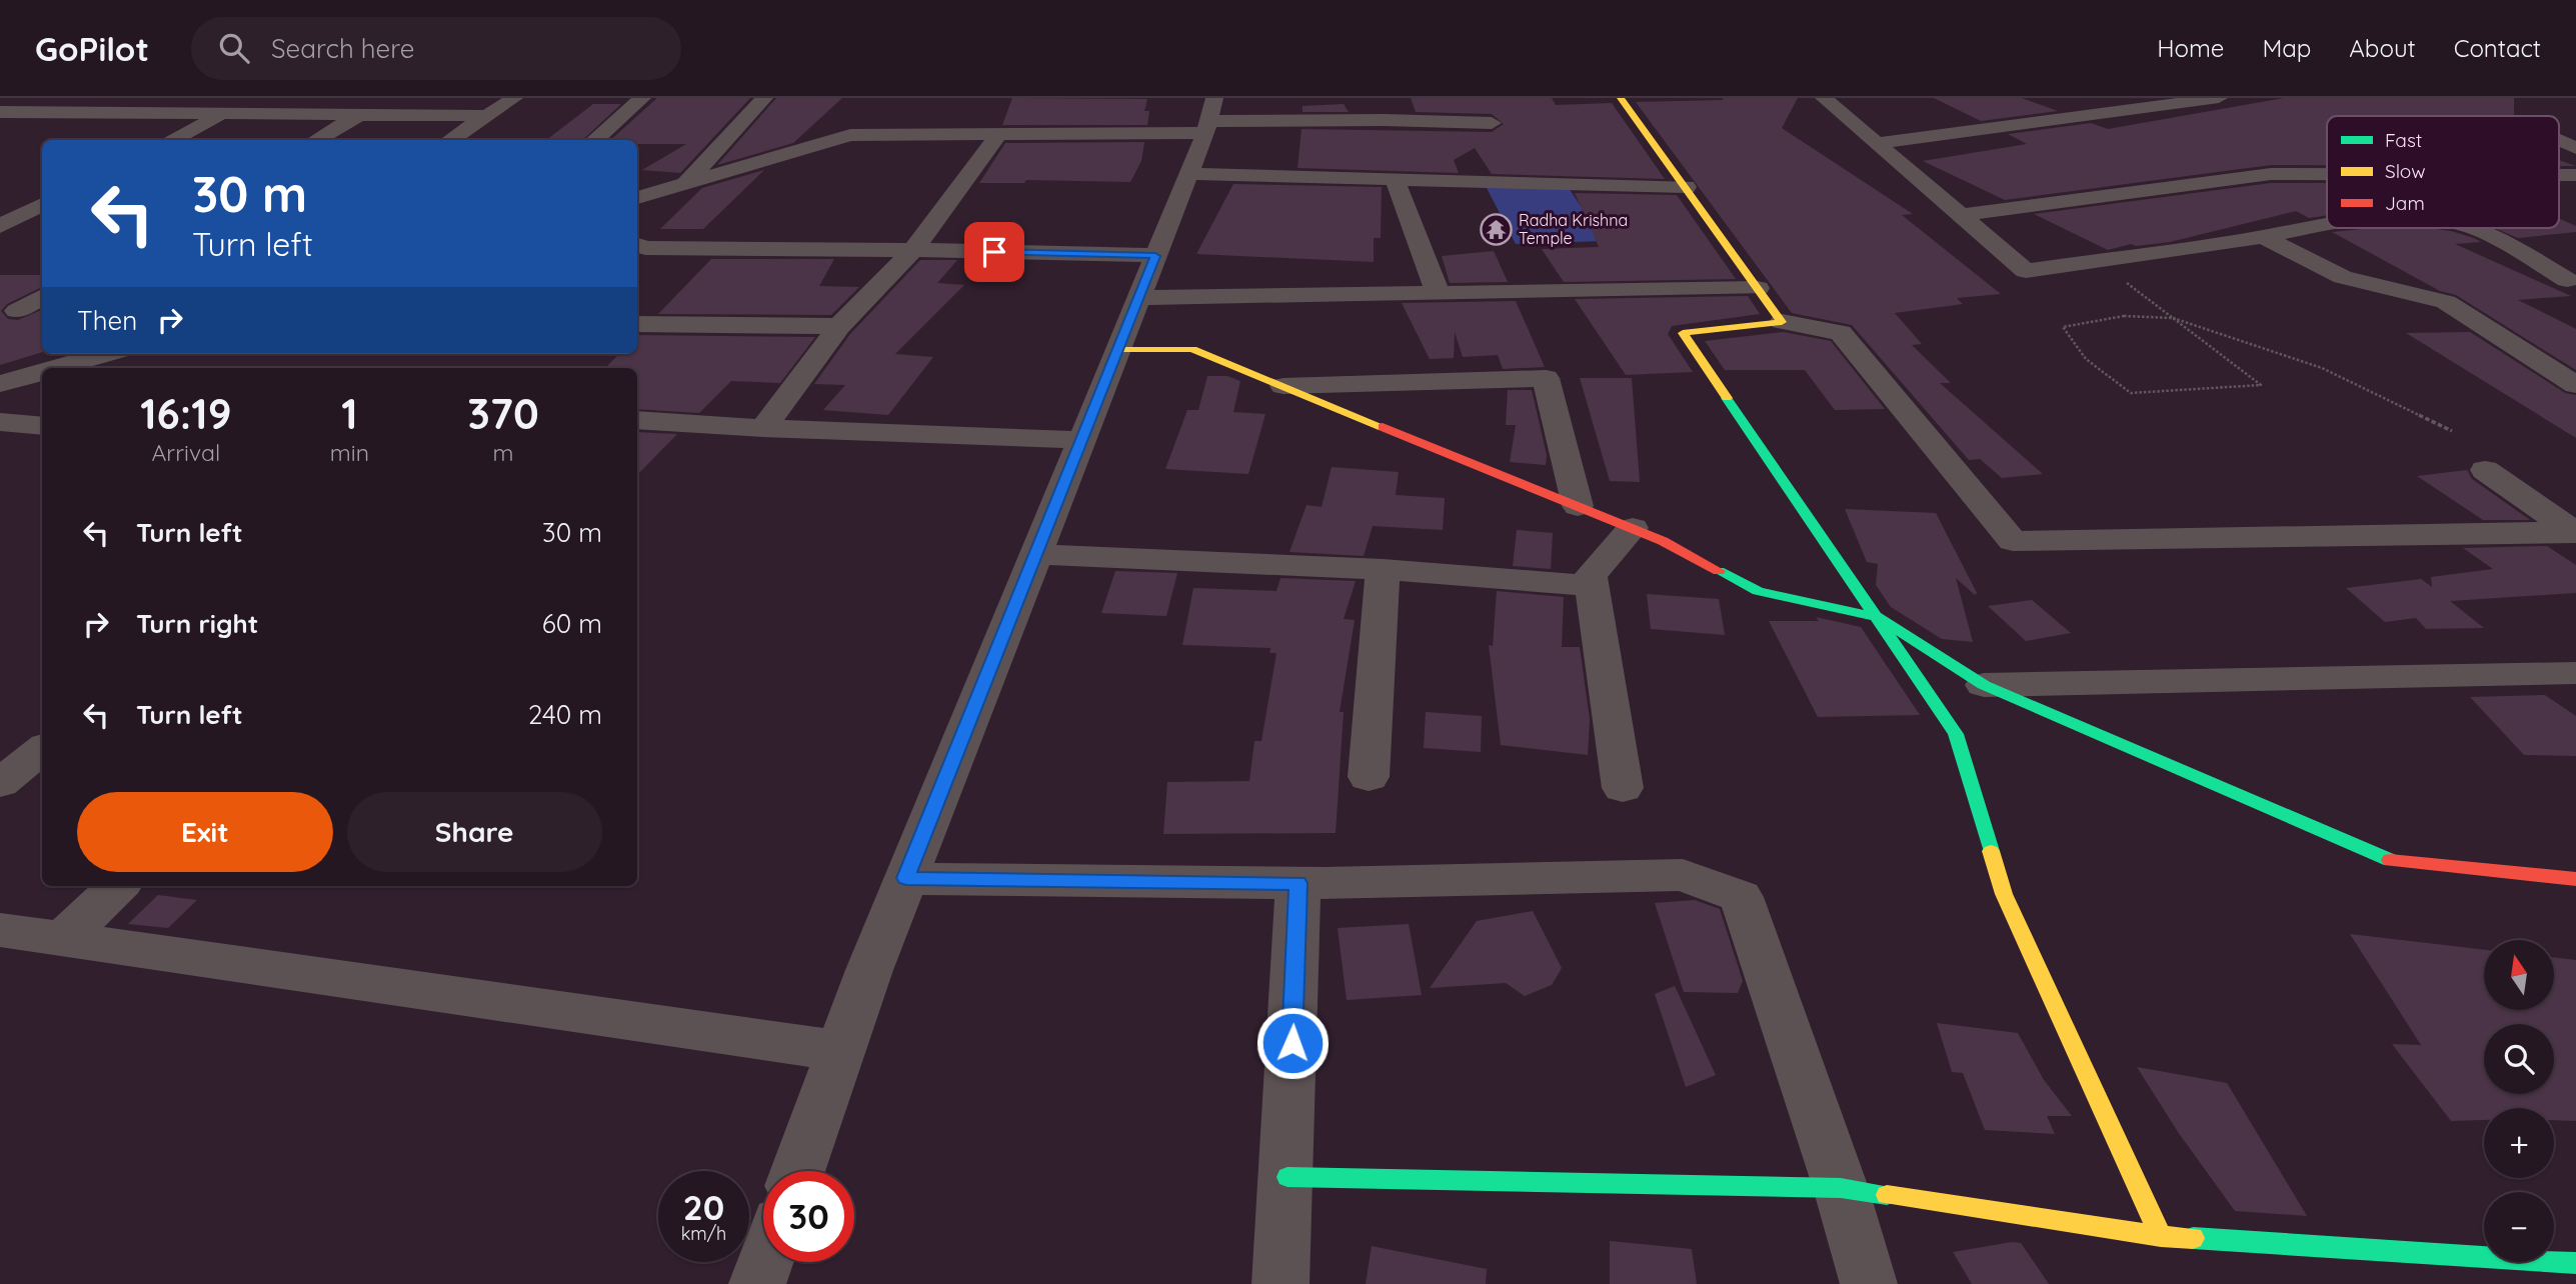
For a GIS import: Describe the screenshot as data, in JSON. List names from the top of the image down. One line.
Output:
{"places":{"temple":["Radha Krishna Temple"]},"legend":["Fast","Slow","Jam"],"north":"top","page":{"header":"GoPilot","search":"Search here","nav":["Home","Map","About","Contact"],"turn":["30 m","Turn left"],"then":"Then","eta":["16:19","Arrival","1","min","370","m"],"list":[{"name":"Turn left","value":"30 m"},{"name":"Turn right","value":"60 m"},{"name":"Turn left","value":"240 m"}],"buttons":["Exit","Share"],"map_buttons":["+","−"],"speed":"20 km/h","limit":"30"}}
